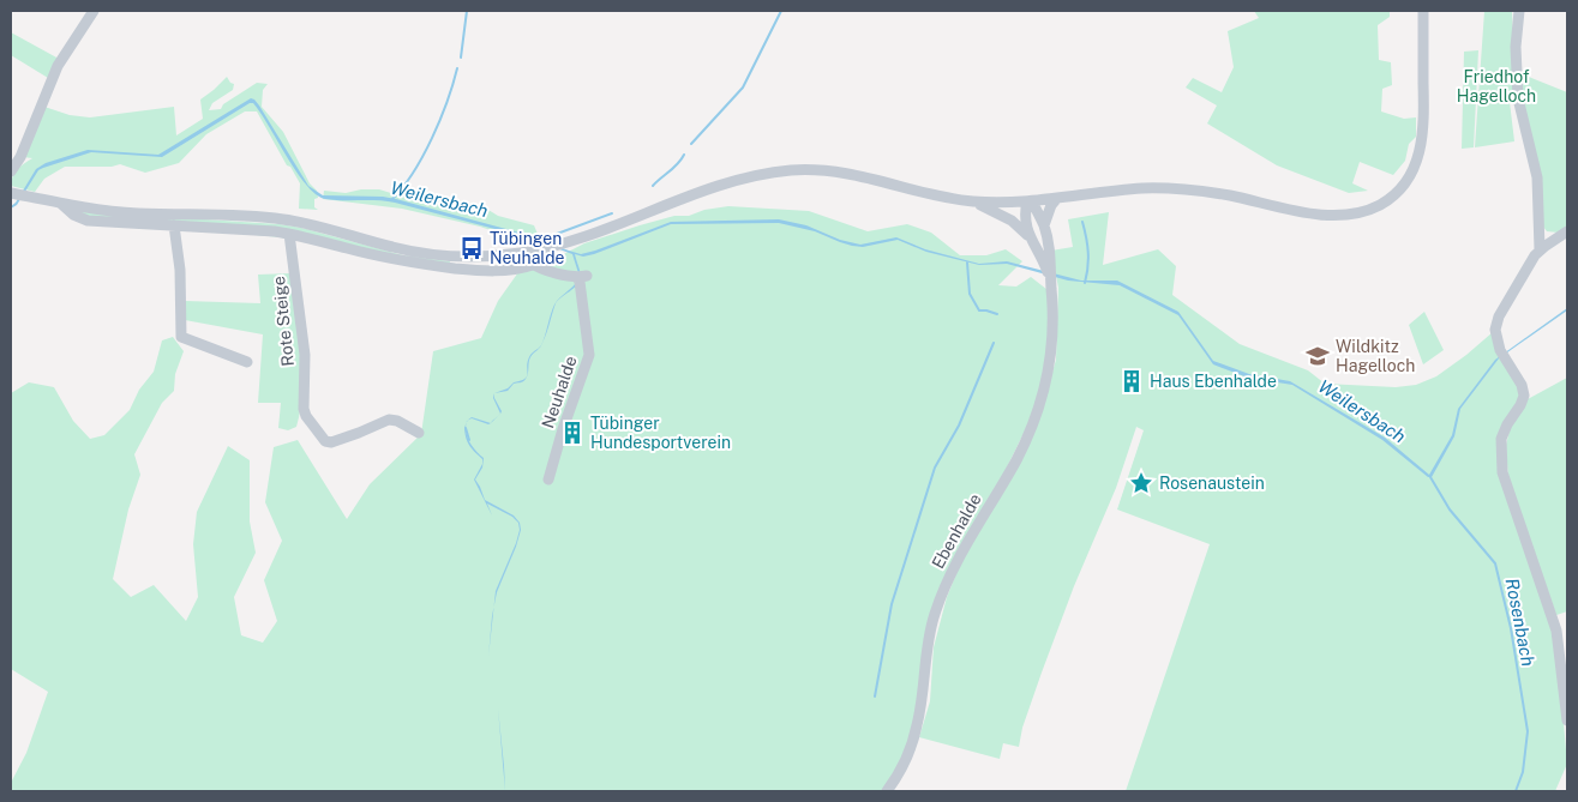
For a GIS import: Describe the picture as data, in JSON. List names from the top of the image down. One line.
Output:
{"streets":{"street":["Rote Steige","Neuhalde","Ebenhalde"]},"water":["Weilersbach","Rosenbach"],"parks":["Friedhof Hagelloch"],"places":{"bus stop":["Tübingen Neuhalde"],"school or university":["Wildkitz Hagelloch"],"building":["Haus Ebenhalde","Tübinger Hundesportverein"],"place":["Rosenaustein"]}}
